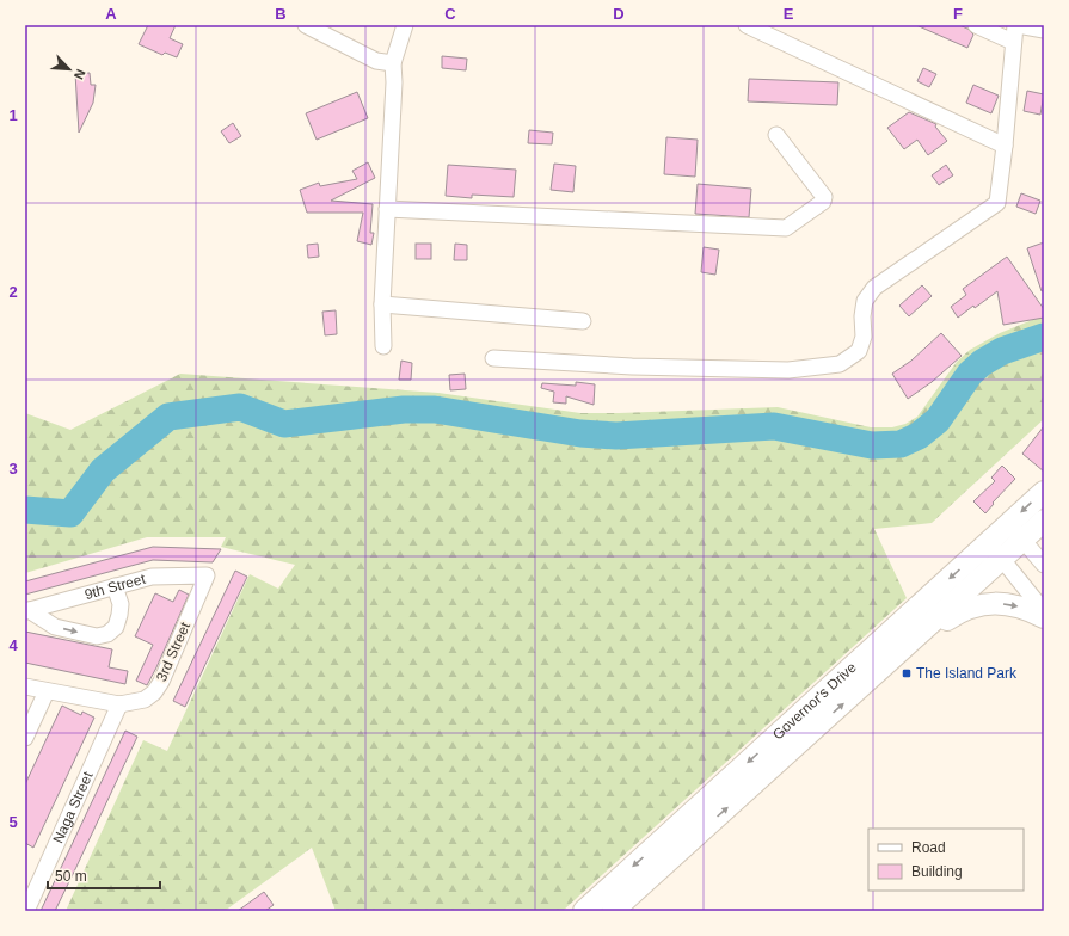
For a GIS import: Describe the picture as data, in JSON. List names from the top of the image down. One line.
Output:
{"streets":{"highway":["Governor's Drive"],"street":["9th Street","3rd Street","Naga Street"]},"crossings":[["9th Street","3rd Street"],["3rd Street","Naga Street"]],"places":{"transit":["The Island Park"]},"legend":["Road","Building"],"scale_bar":"50 m","north":"bottom right","grid":{"columns":["A","B","C","D","E","F"],"rows":["1","2","3","4","5"]}}
